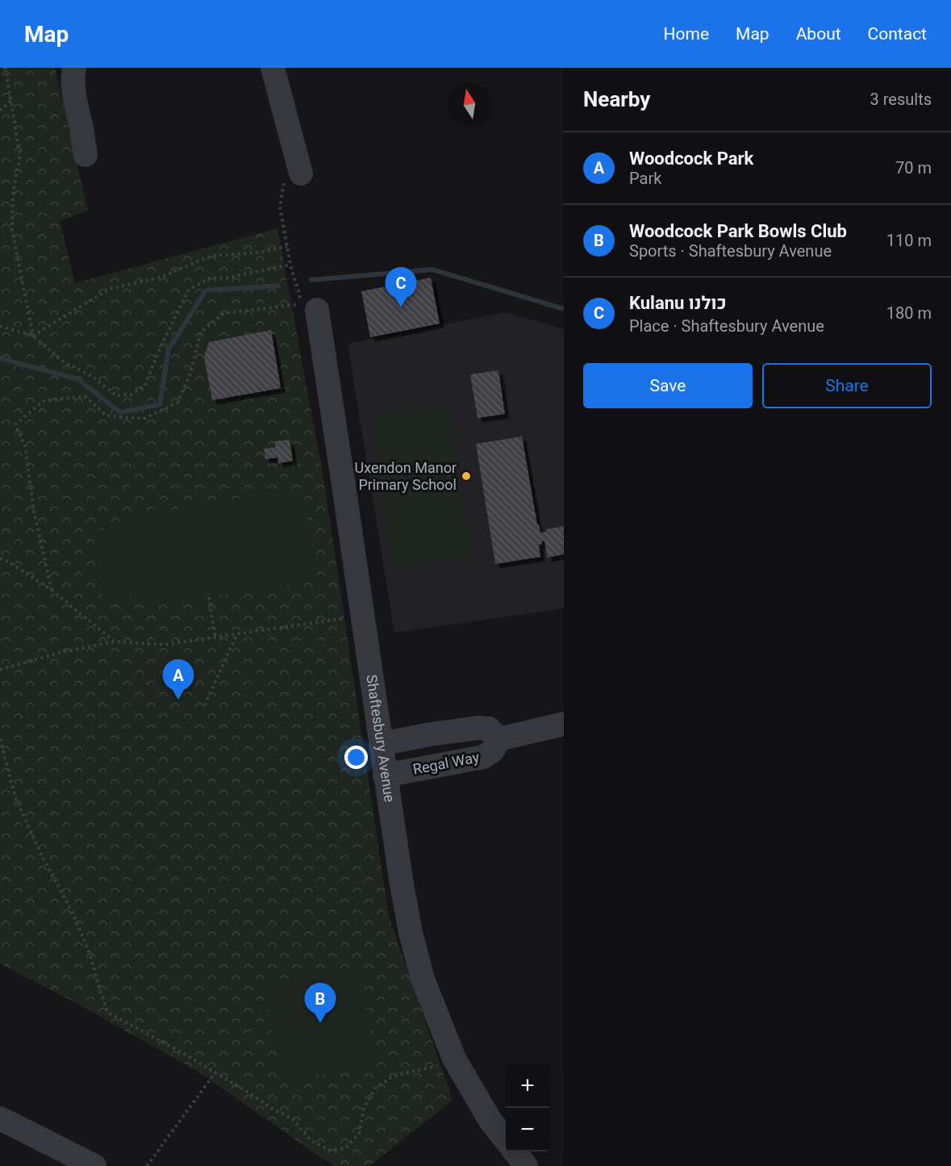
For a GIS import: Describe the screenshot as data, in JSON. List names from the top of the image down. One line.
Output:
{"streets":{"street":["Shaftesbury Avenue","Regal Way"]},"crossings":[["Shaftesbury Avenue","Regal Way"]],"places":["Uxendon Manor Primary School"],"north":"top","page":{"header":"Map","nav":["Home","Map","About","Contact"],"heading":["Nearby","3 results"],"list":[{"mark":"A","name":"Woodcock Park","note":"Park","value":"70 m"},{"mark":"B","name":"Woodcock Park Bowls Club","note":"Sports · Shaftesbury Avenue","value":"110 m"},{"mark":"C","name":"Kulanu כולנו","note":"Place · Shaftesbury Avenue","value":"180 m"}],"pins":["C","A","B"],"buttons":["Save","Share"],"map_buttons":["+","−"]}}
